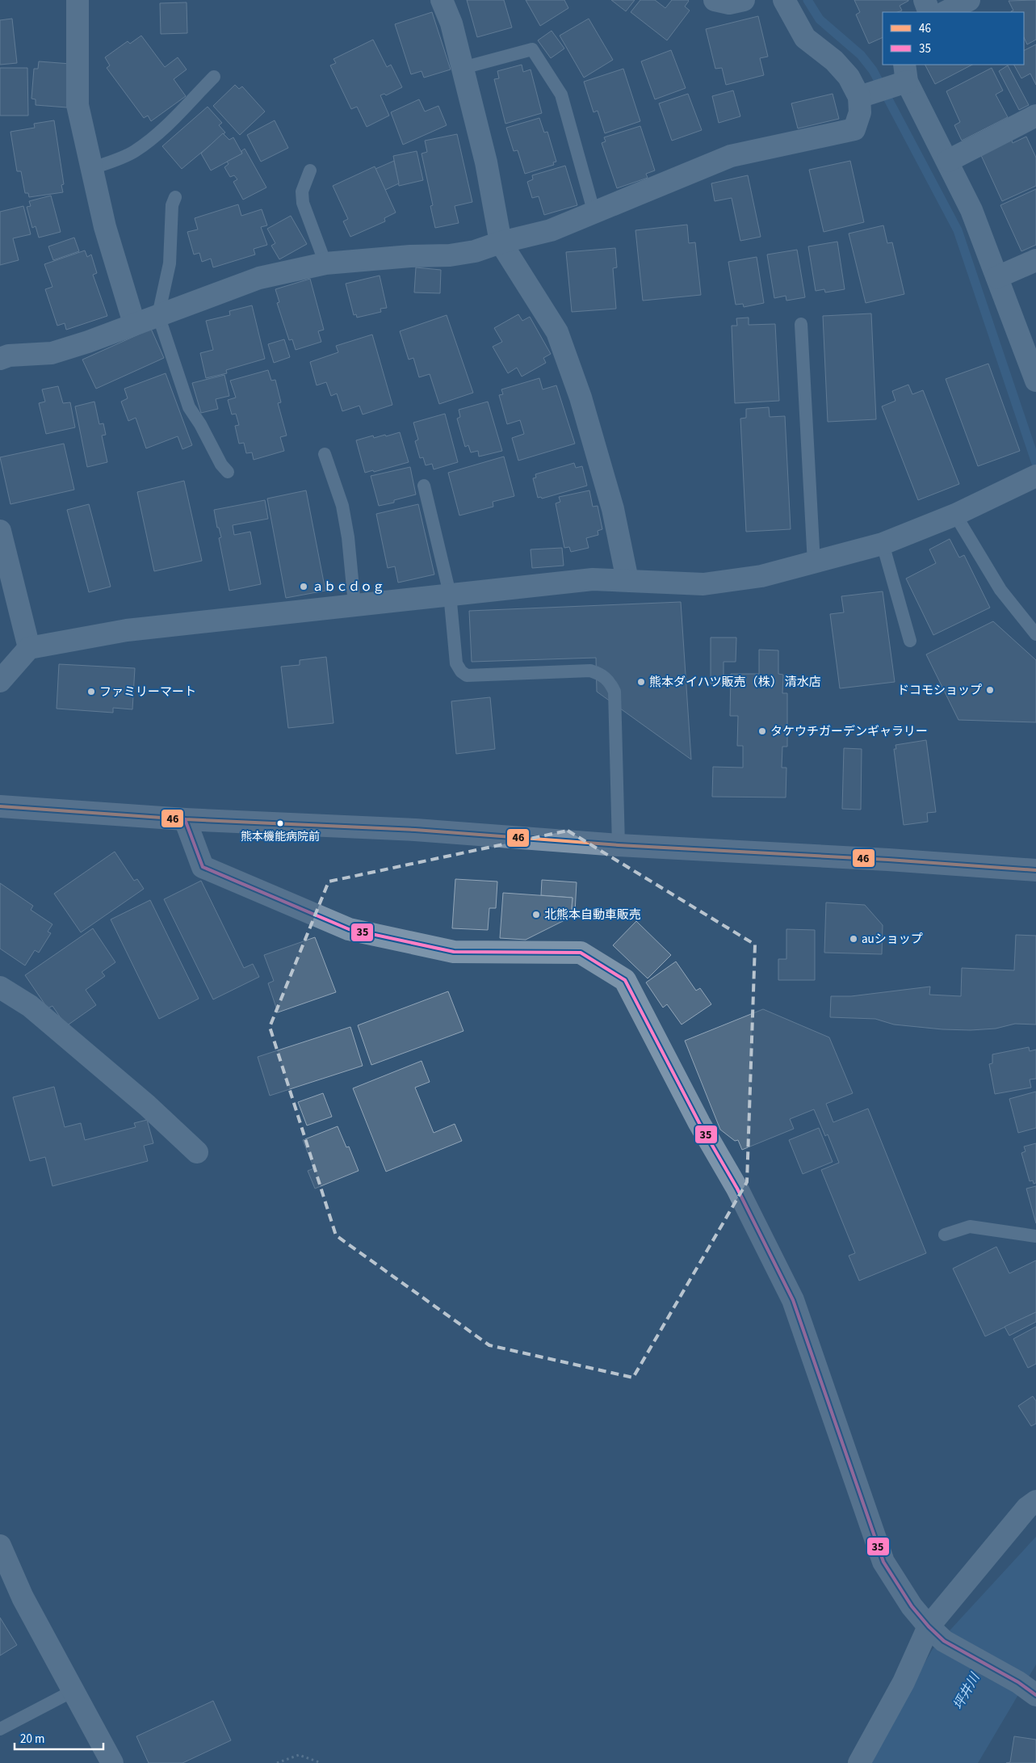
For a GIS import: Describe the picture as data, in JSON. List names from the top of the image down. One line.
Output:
{"water":["坪井川"],"places":["ａｂｃｄｏｇ","熊本ダイハツ販売（株） 清水店","ドコモショップ","ファミリーマート","タケウチガーデンギャラリー","熊本機能病院前","北熊本自動車販売","auショップ"],"lines":["transit line 46","transit line 35"],"legend":["46","35"],"scale_bar":"20 m"}
